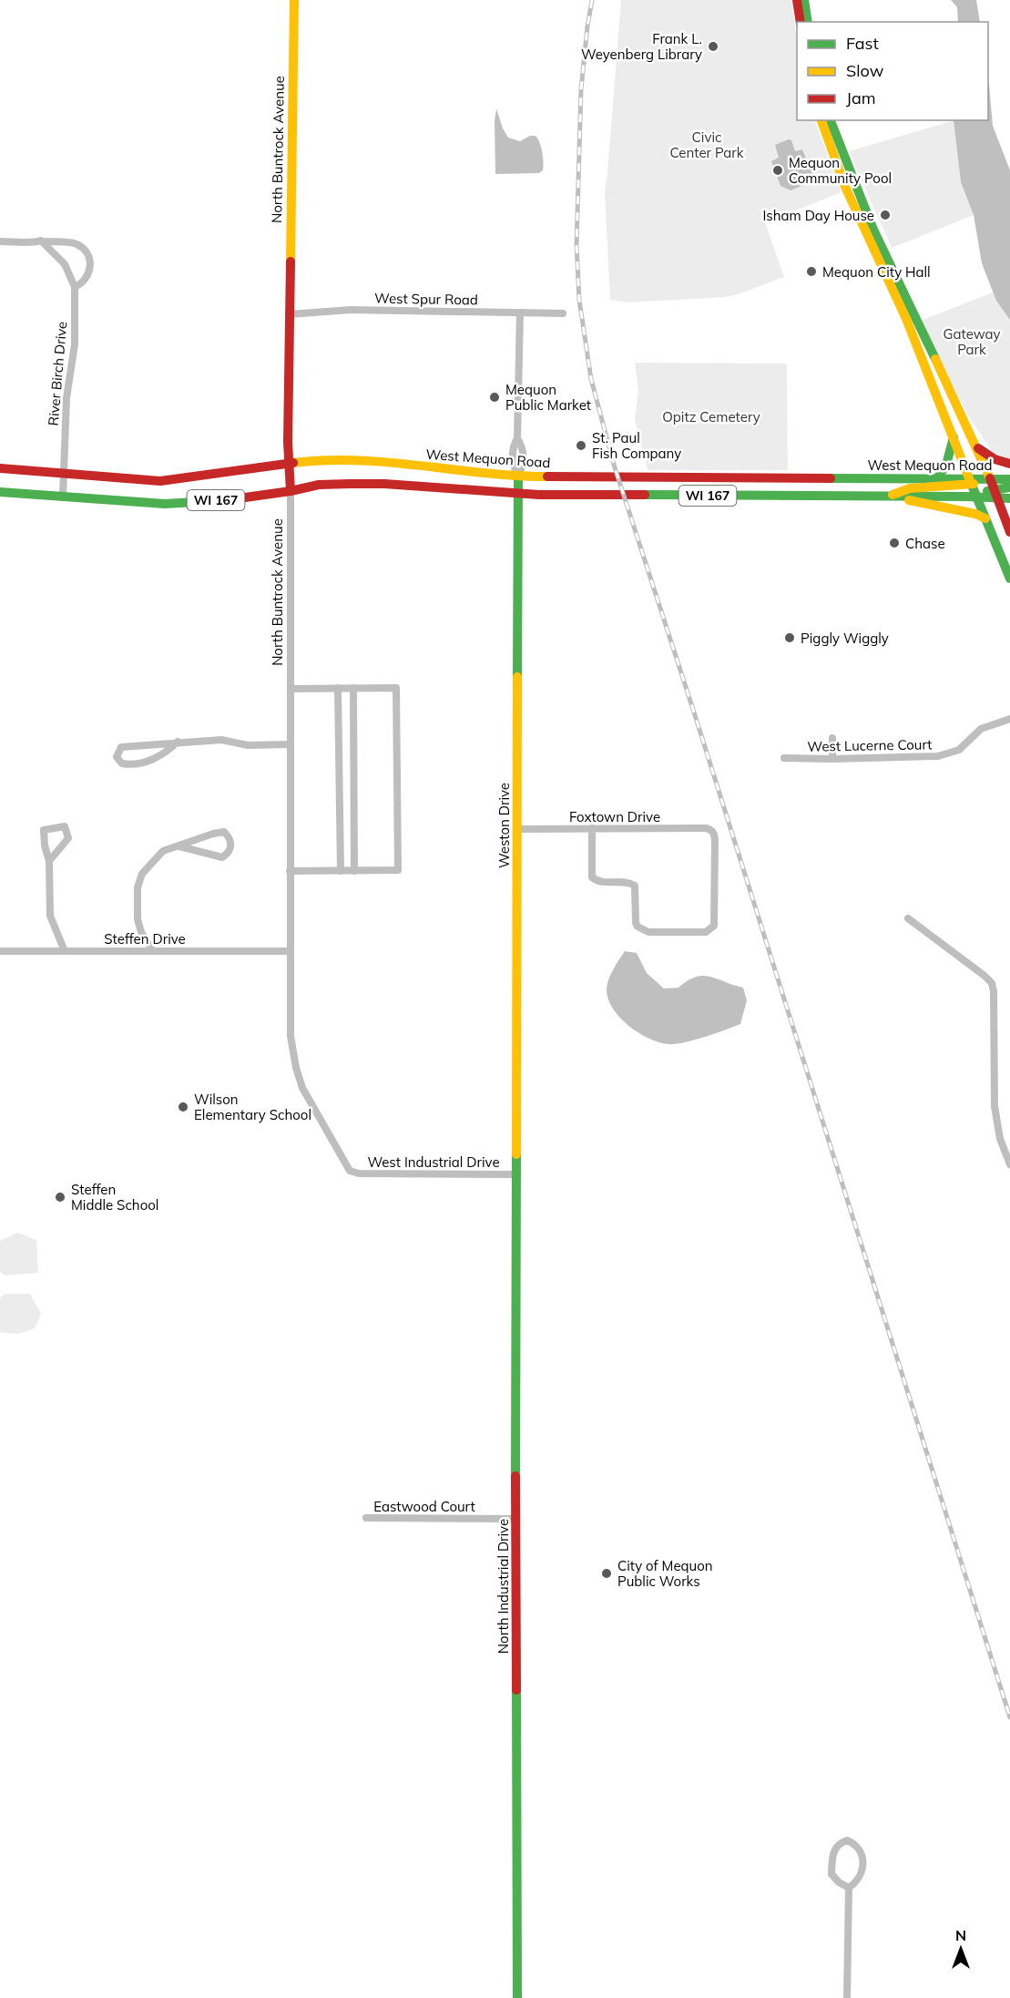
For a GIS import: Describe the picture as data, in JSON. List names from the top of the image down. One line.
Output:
{"streets":{"main road":["North Buntrock Avenue","West Mequon Road","WI 167","Weston Drive","North Industrial Drive"],"street":["West Spur Road","River Birch Drive","West Lucerne Court","Foxtown Drive","Steffen Drive","West Industrial Drive","Eastwood Court"]},"crossings":[["North Buntrock Avenue","West Spur Road"],["North Buntrock Avenue","West Mequon Road"],["North Buntrock Avenue","WI 167"],["North Buntrock Avenue","Steffen Drive"],["North Buntrock Avenue","West Industrial Drive"],["River Birch Drive","West Mequon Road"],["River Birch Drive","WI 167"],["West Mequon Road","Weston Drive"],["WI 167","Weston Drive"],["Foxtown Drive","Weston Drive"],["Weston Drive","West Industrial Drive"],["Weston Drive","North Industrial Drive"],["West Industrial Drive","North Industrial Drive"],["Eastwood Court","North Industrial Drive"]],"parks":["Civic Center Park","Gateway Park","Opitz Cemetery"],"places":["Frank L. Weyenberg Library","Mequon Community Pool","Isham Day House","Mequon City Hall","Mequon Public Market","St. Paul Fish Company","Chase","Piggly Wiggly","Wilson Elementary School","Steffen Middle School","City of Mequon Public Works"],"legend":["Fast","Slow","Jam"],"north":"top"}
